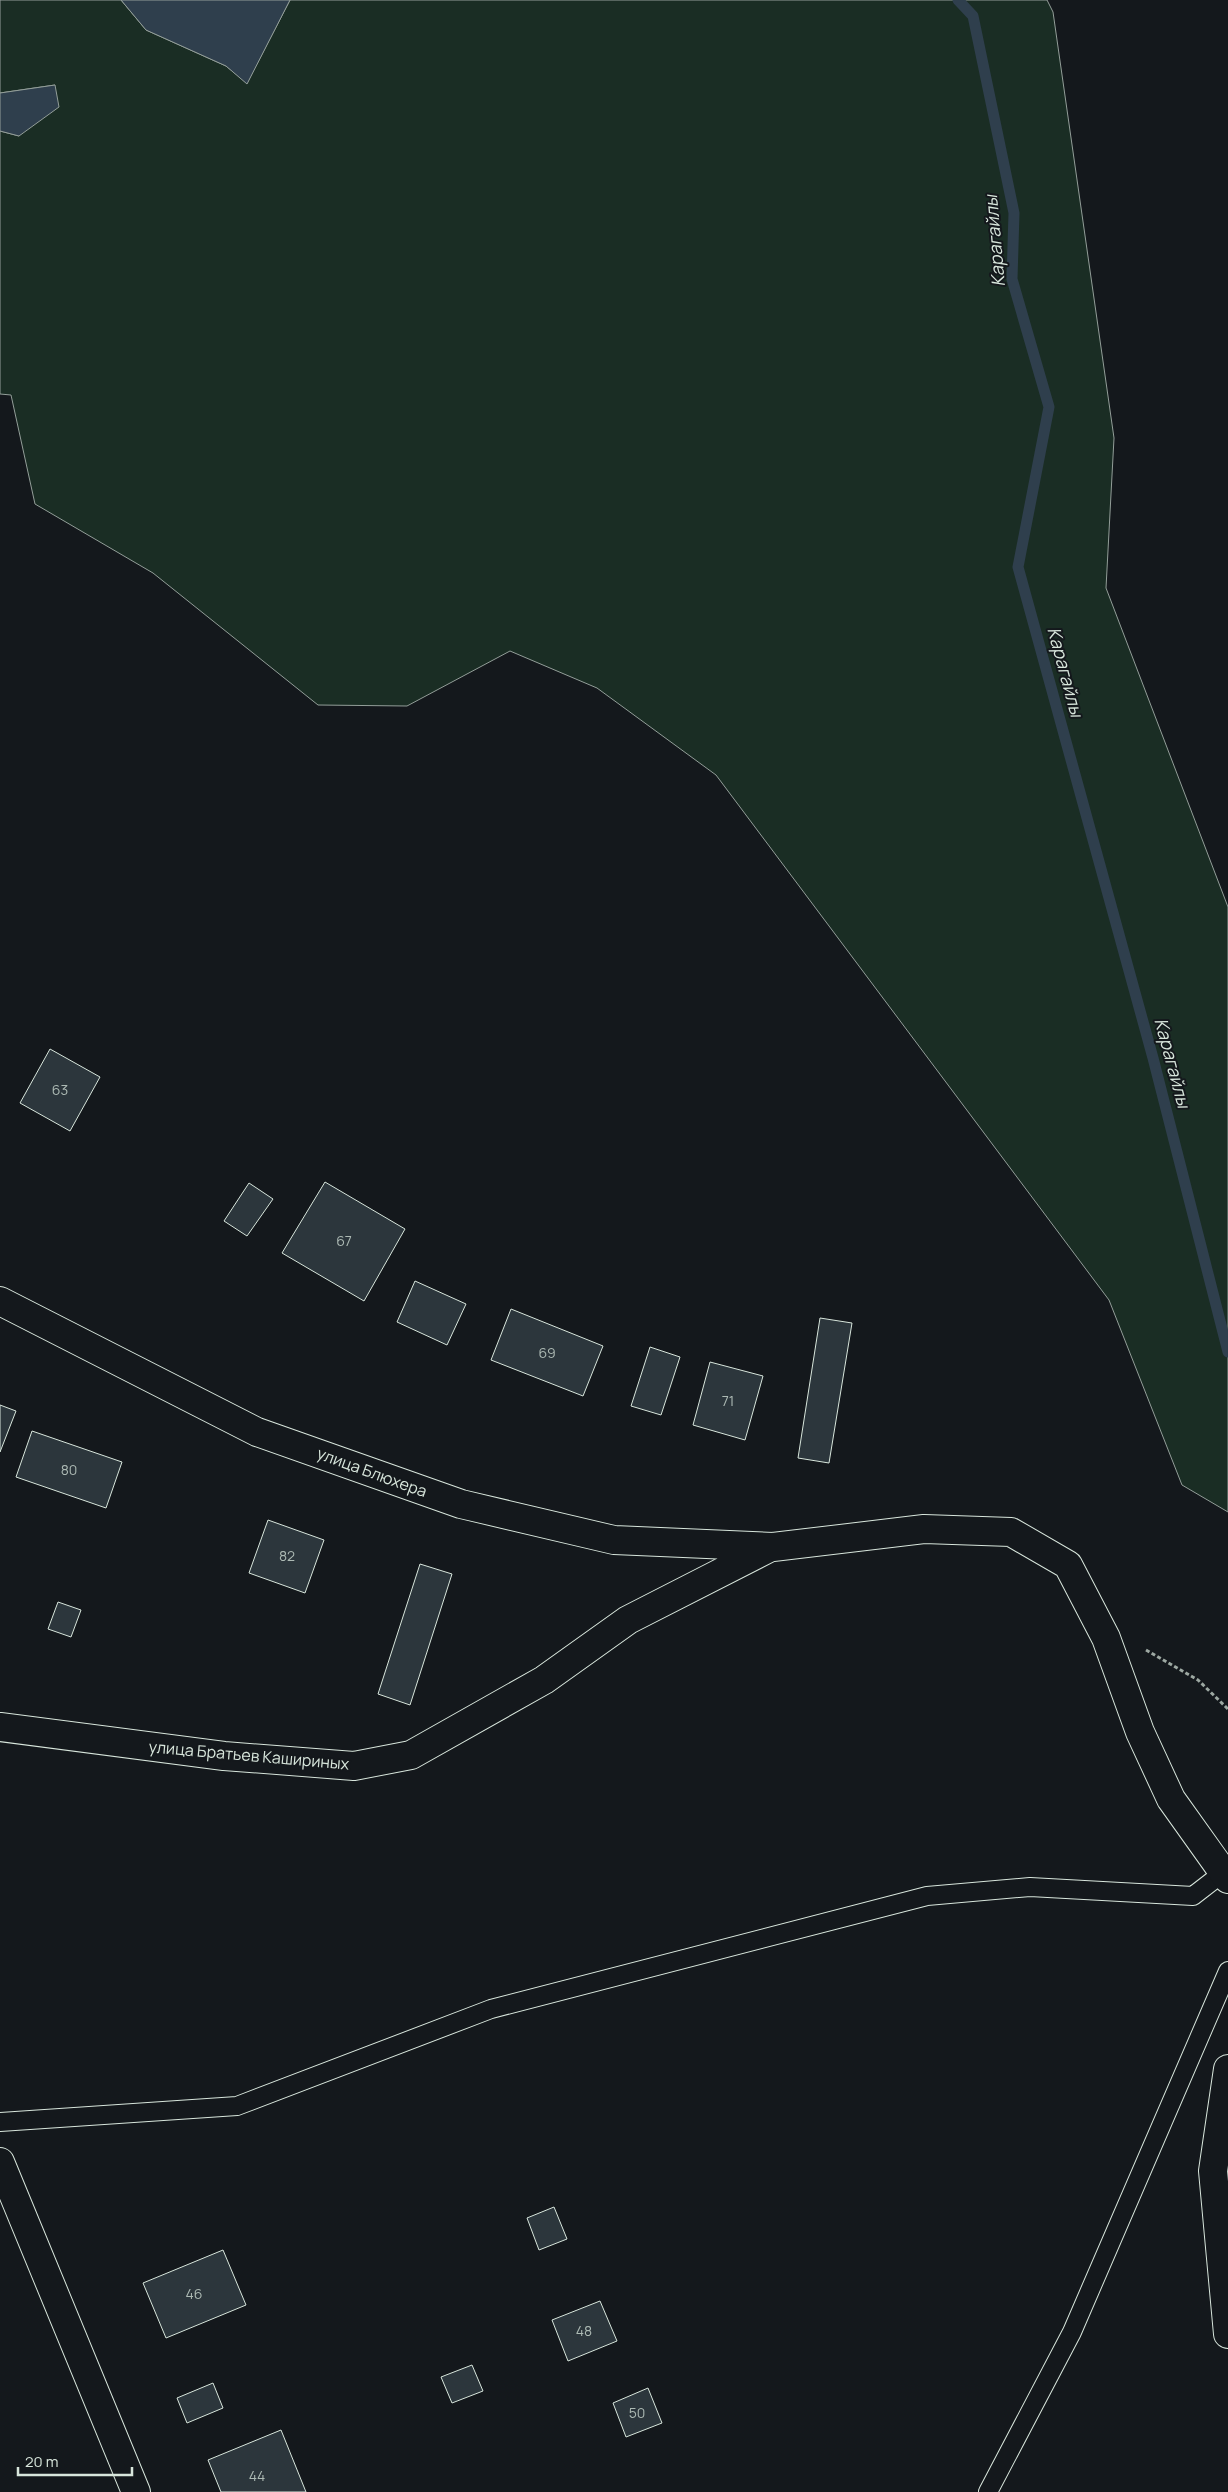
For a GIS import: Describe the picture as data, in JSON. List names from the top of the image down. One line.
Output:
{"streets":{"street":["улица Блюхера","улица Братьев Кашириных"]},"crossings":[["улица Блюхера","улица Братьев Кашириных"]],"water":["Карагайлы"],"house_numbers":["63","67","69","71","80","82","46","48","50","44"],"scale_bar":"20 m"}
